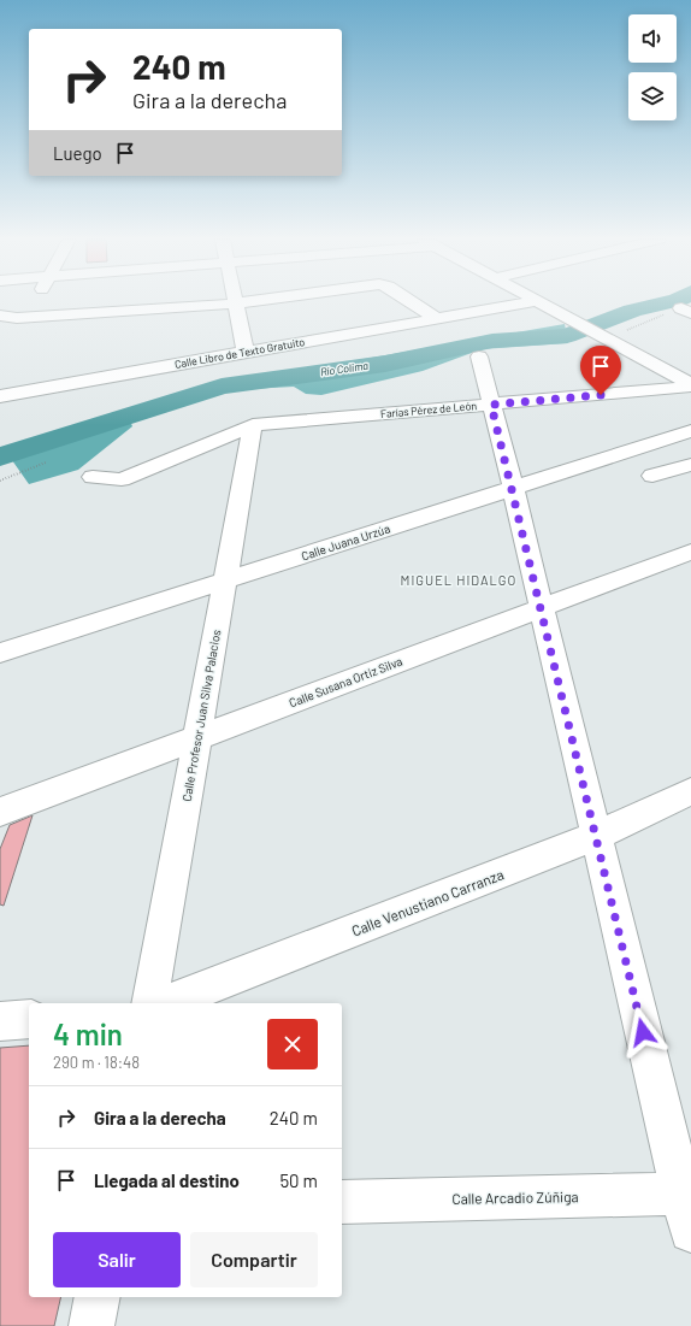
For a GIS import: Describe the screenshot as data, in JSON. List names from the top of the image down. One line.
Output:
{"streets":{"street":["Calle Libro de Texto Gratuito","Farías Pérez de León","Calle Juana Urzúa","Calle Susana Ortiz Silva","Calle Profesor Juan Silva Palacios","Calle Venustiano Carranza","Calle Arcadio Zúñiga"]},"crossings":[["Farías Pérez de León","Calle Profesor Juan Silva Palacios"],["Calle Juana Urzúa","Calle Profesor Juan Silva Palacios"],["Calle Susana Ortiz Silva","Calle Profesor Juan Silva Palacios"]],"districts":["MIGUEL HIDALGO"],"water":["Río Colima"],"page":{"turn":["240 m","Gira a la derecha"],"then":"Luego","heading":["4 min","290 m · 18:48"],"list":[{"name":"Gira a la derecha","value":"240 m"},{"name":"Llegada al destino","value":"50 m"}],"buttons":["Salir","Compartir"]}}
